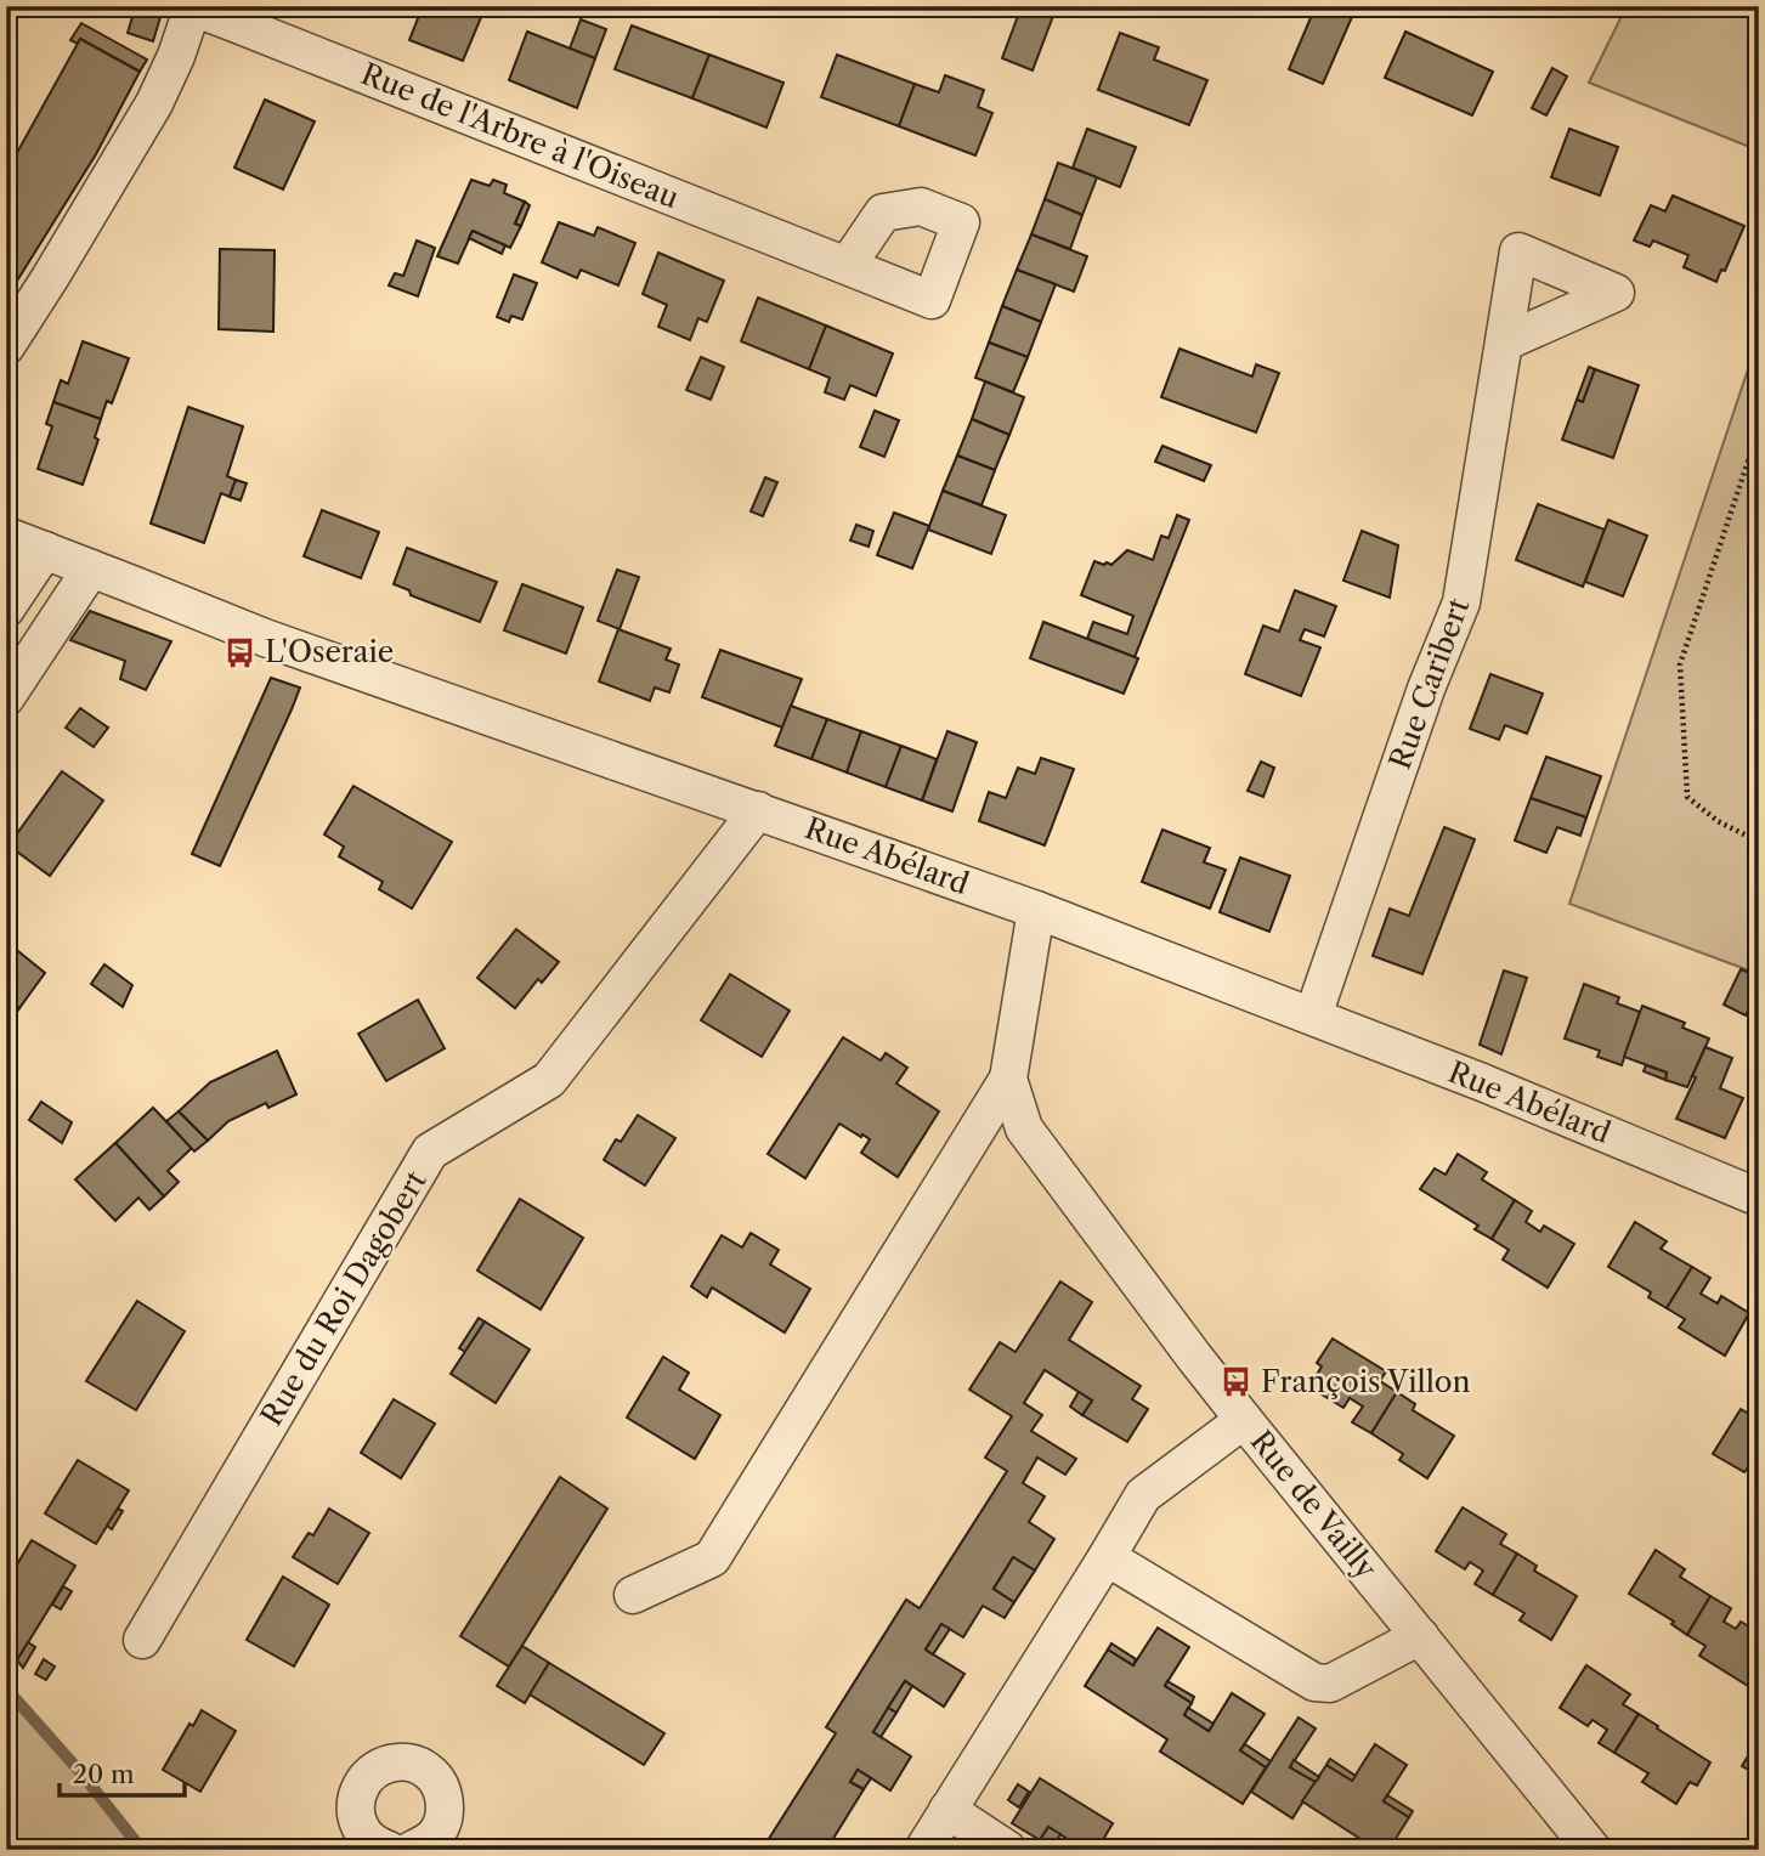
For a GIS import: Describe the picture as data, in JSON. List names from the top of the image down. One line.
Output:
{"streets":{"street":["Rue de l'Arbre à l'Oiseau","Rue Caribert","Rue Abélard","Rue du Roi Dagobert","Rue de Vailly"]},"crossings":[["Rue Caribert","Rue Abélard"],["Rue Abélard","Rue du Roi Dagobert"],["Rue Abélard","Rue de Vailly"]],"places":{"bus stop":["L'Oseraie","François Villon"]},"scale_bar":"20 m"}
